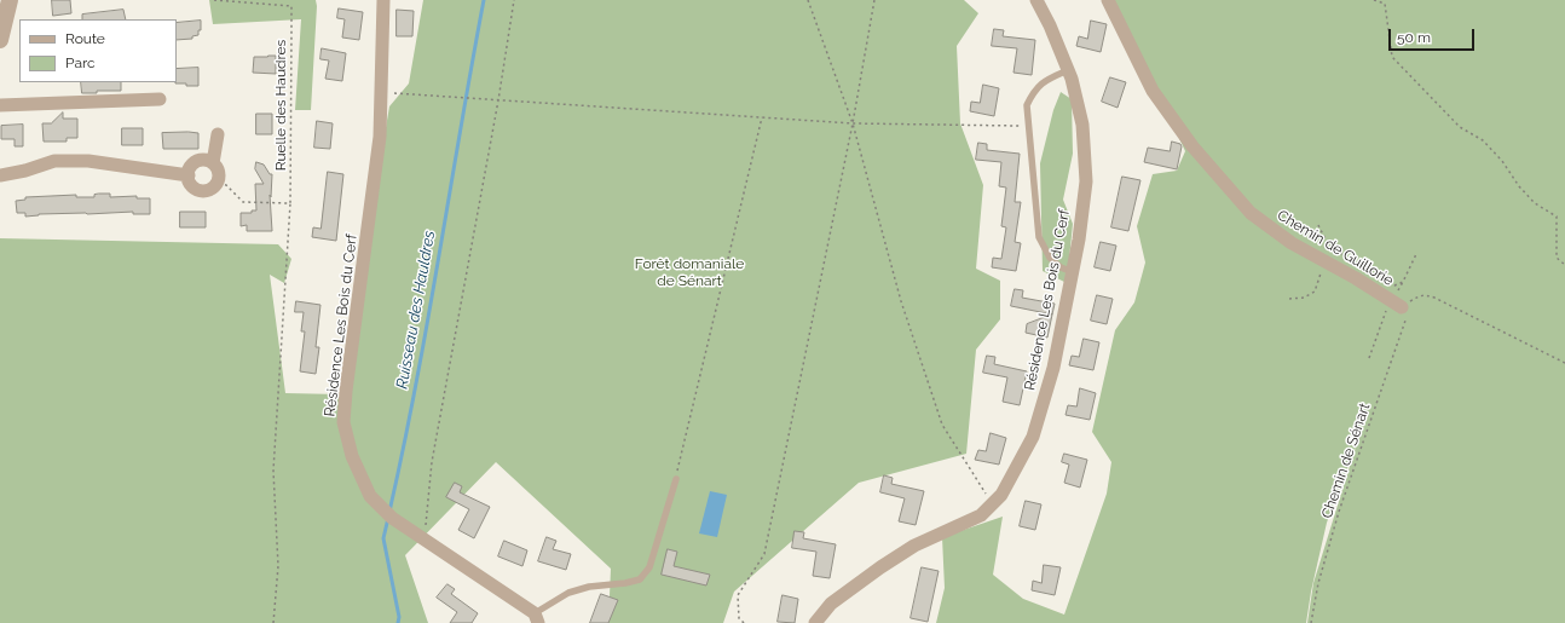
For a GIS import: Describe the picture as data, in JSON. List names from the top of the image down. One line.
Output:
{"streets":{"street":["Chemin de Guillorie","Résidence Les Bois du Cerf"],"path":["Ruelle des Haudres","Chemin de Sénart"]},"crossings":[["Chemin de Guillorie","Chemin de Sénart"]],"water":["Ruisseau des Hauldres"],"parks":["Forêt domaniale de Sénart"],"legend":["Route","Parc"],"scale_bar":"50 m"}
